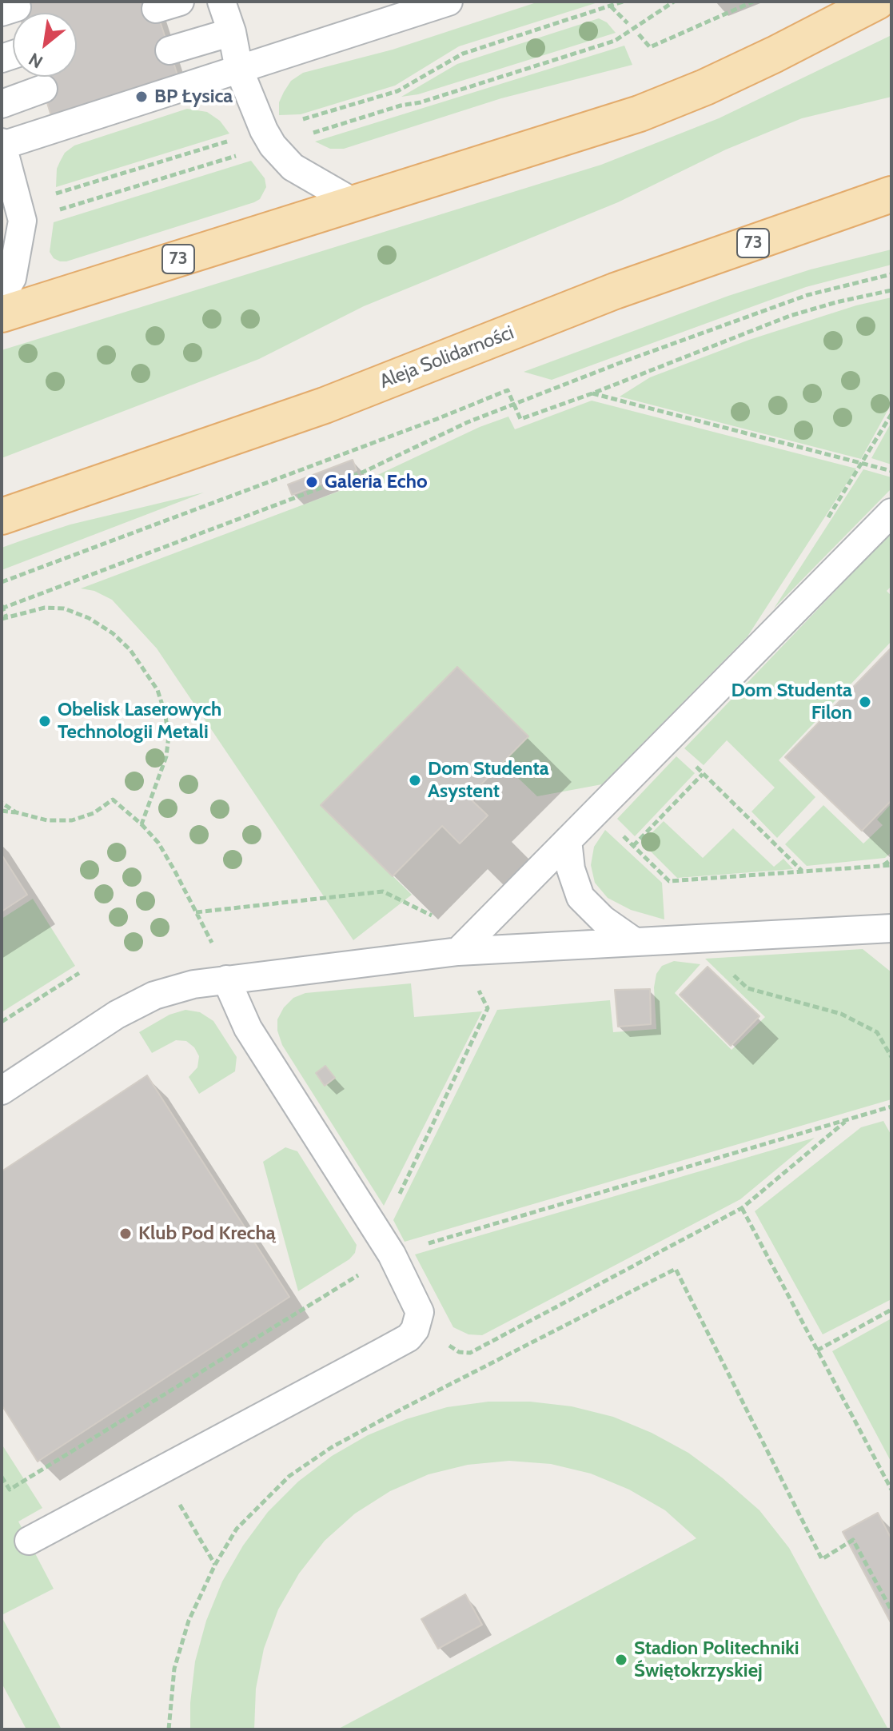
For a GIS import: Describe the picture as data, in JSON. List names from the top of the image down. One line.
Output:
{"streets":{"main road":["73","Aleja Solidarności"]},"places":["BP Łysica","Galeria Echo","Dom Studenta Filon","Obelisk Laserowych Technologii Metali","Dom Studenta Asystent","Klub Pod Krechą","Stadion Politechniki Świętokrzyskiej"],"north":"bottom left"}
